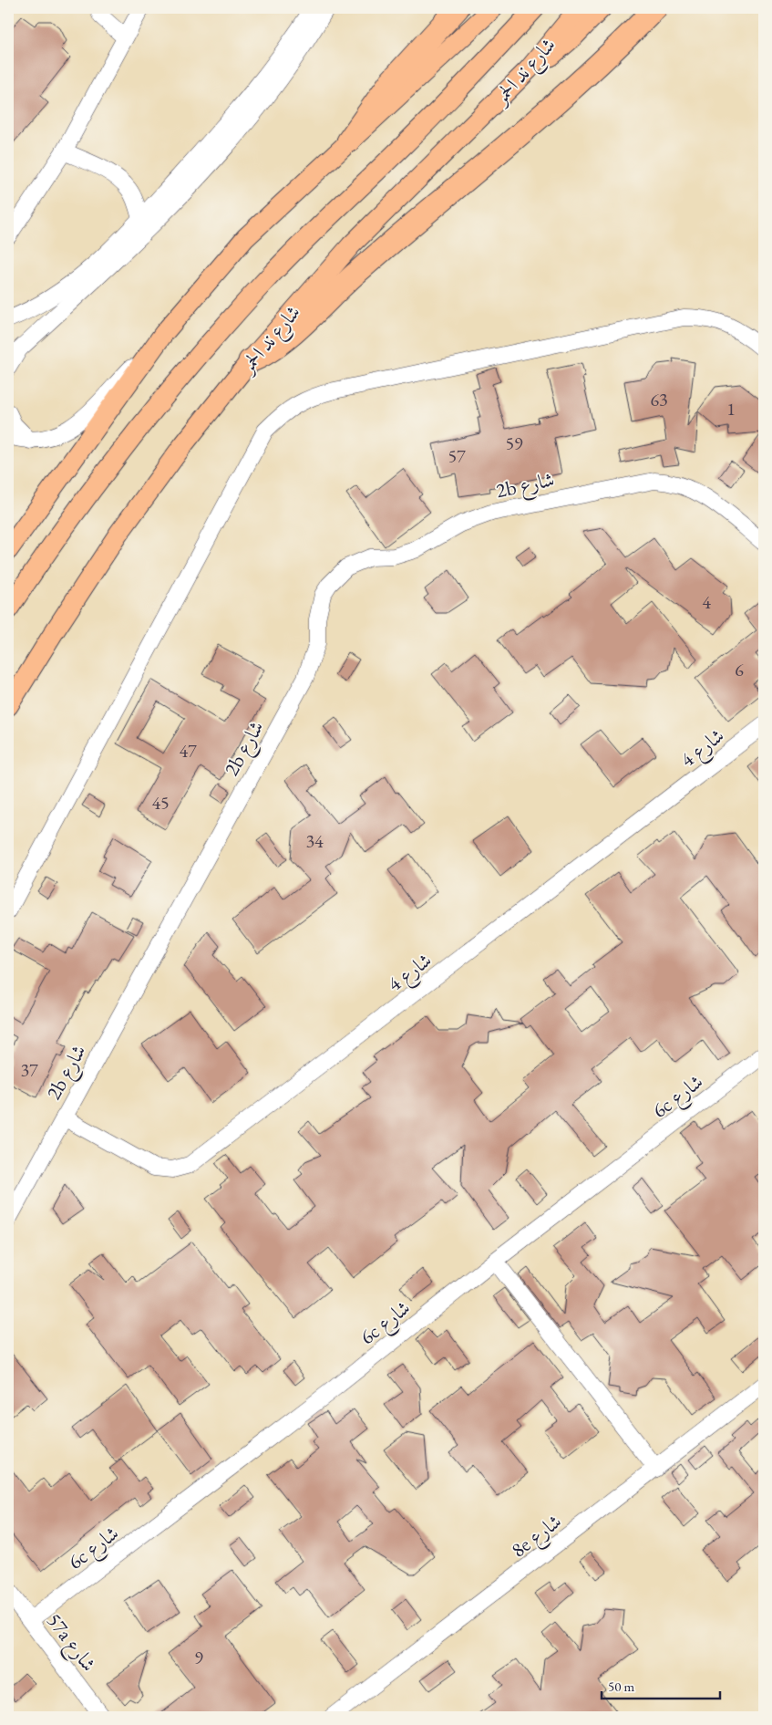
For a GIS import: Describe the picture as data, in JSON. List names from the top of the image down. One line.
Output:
{"streets":{"main road":["شارع ند الحمر"],"street":["2b شارع","شارع 4","6c شارع","8e شارع","57a شارع"]},"crossings":[["2b شارع","شارع 4"],["6c شارع","57a شارع"]],"house_numbers":["63","1","59","57","4","6","47","45","34","37","9"],"scale_bar":"50 m"}
